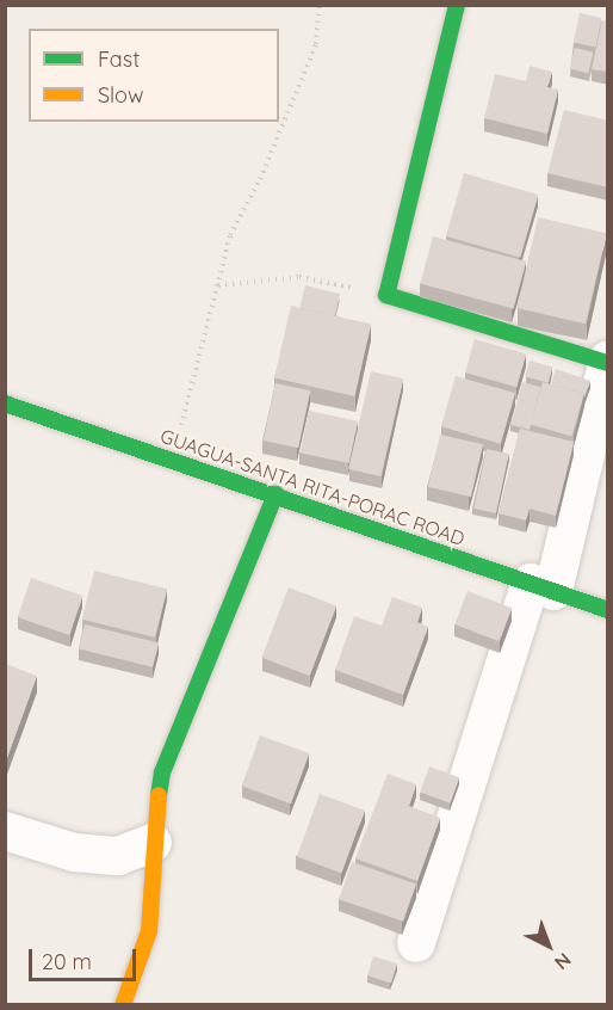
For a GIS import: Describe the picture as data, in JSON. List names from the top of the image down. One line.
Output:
{"streets":{"street":["GUAGUA-SANTA RITA-PORAC ROAD"]},"legend":["Fast","Slow"],"scale_bar":"20 m","north":"bottom right"}
